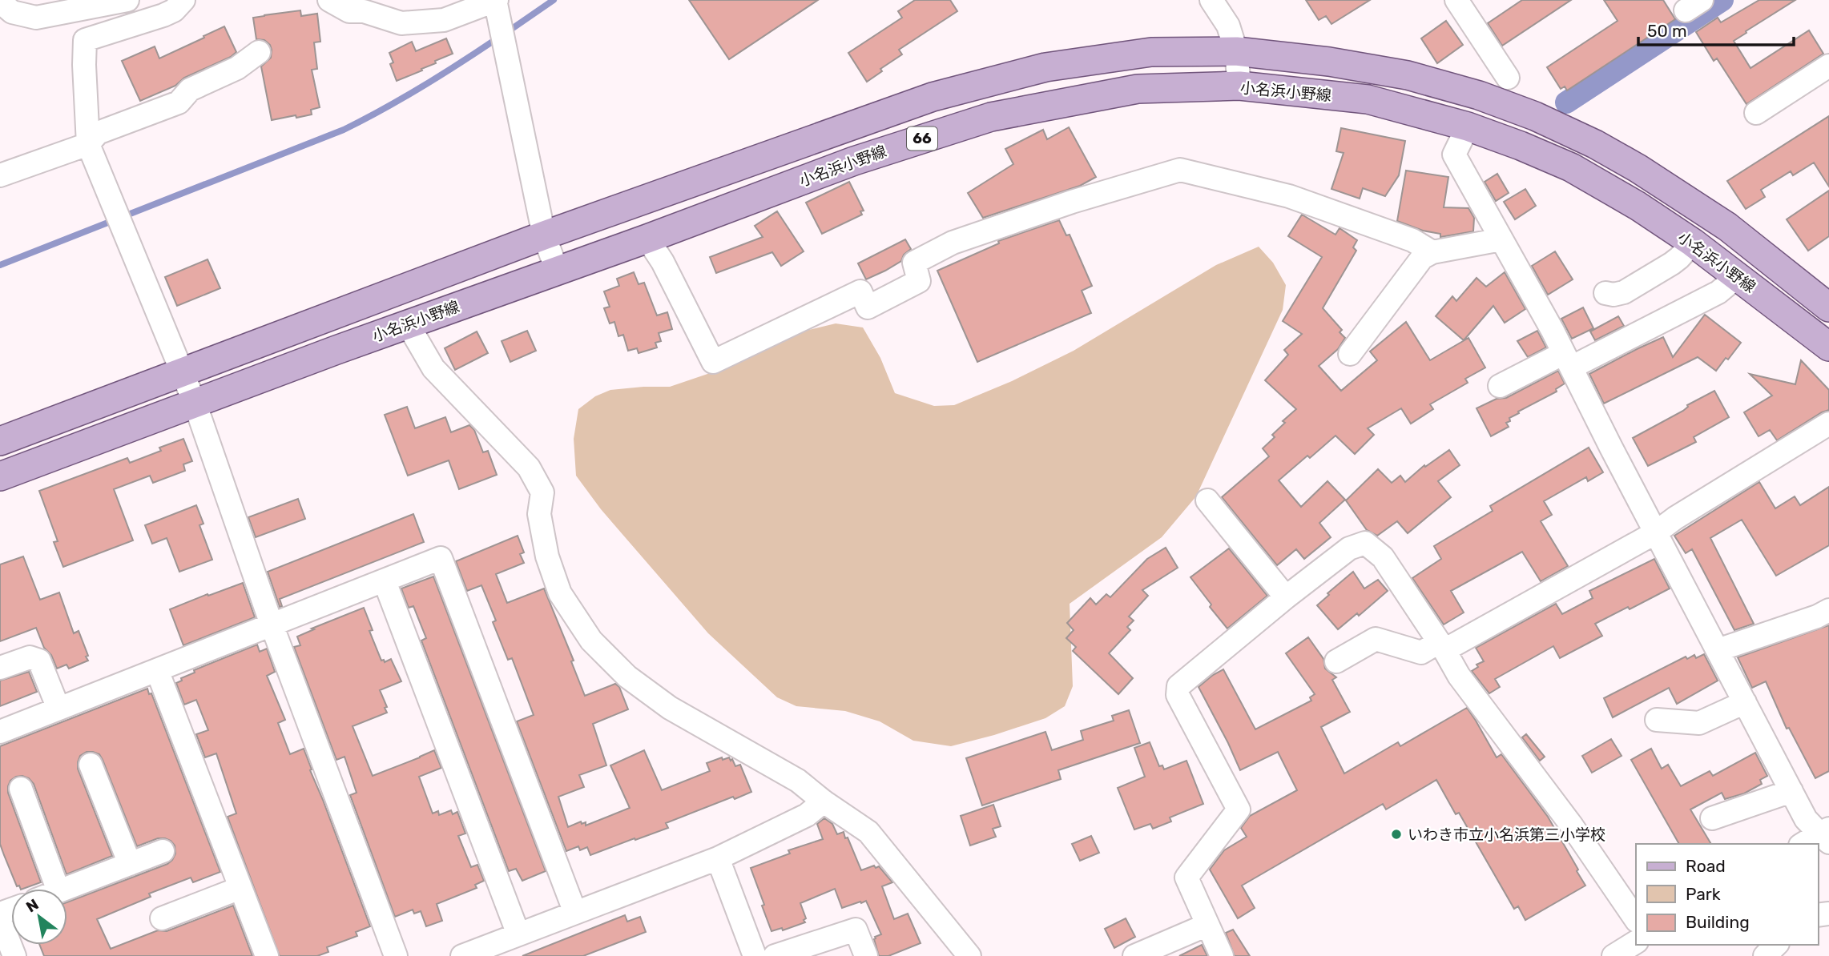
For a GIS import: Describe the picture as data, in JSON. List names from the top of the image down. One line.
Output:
{"streets":{"main road":["小名浜小野線","66"]},"places":["いわき市立小名浜第三小学校"],"legend":["Road","Park","Building"],"scale_bar":"50 m","north":"top left"}
